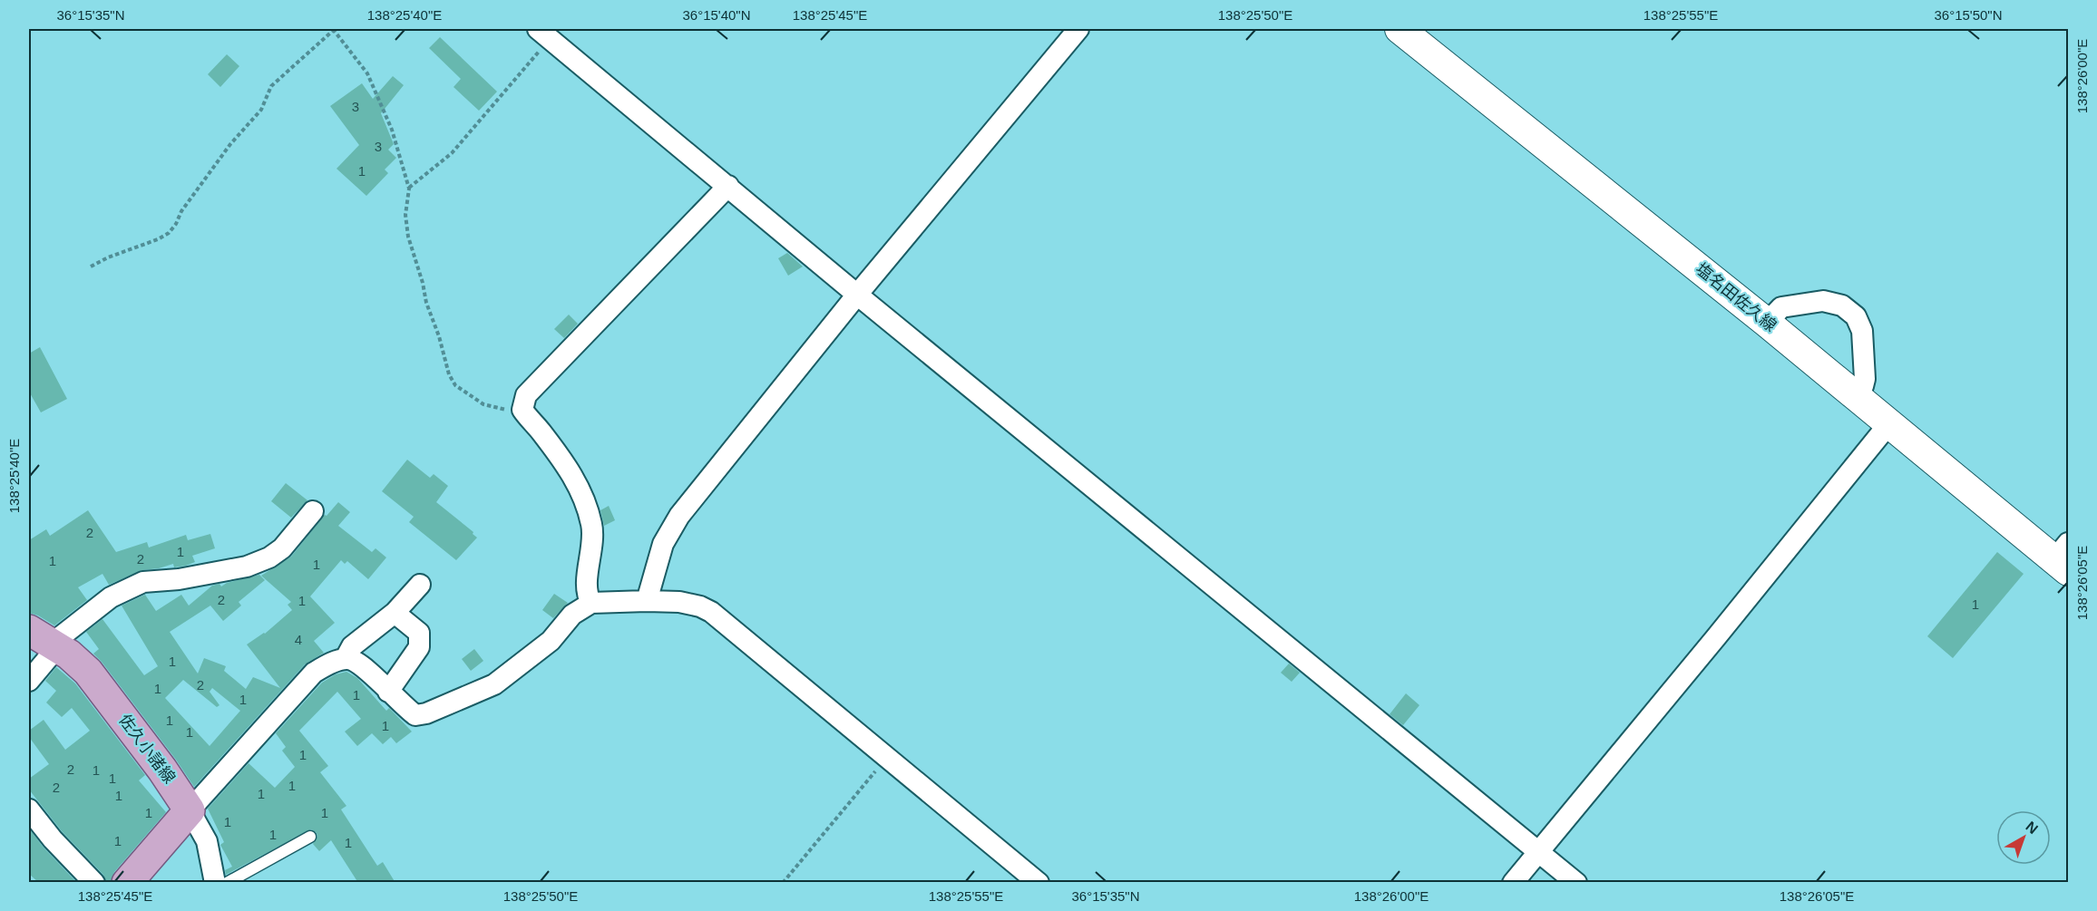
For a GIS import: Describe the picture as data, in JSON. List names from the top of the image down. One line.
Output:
{"streets":{"main road":["塩名田佐久線","佐久小諸線"]},"house_numbers":["3","3","1","2","1","2","1","1","2","1","1","4","1","2","1","1","1","1","1","1","1","2","1","1","1","2","1","1","1","1","1","1","1","1"],"north":"top right","coordinates":["36°15'35\"N","138°25'40\"E","36°15'40\"N","138°25'45\"E","138°25'50\"E","138°25'55\"E","36°15'50\"N","138°26'00\"E","138°26'05\"E"]}
